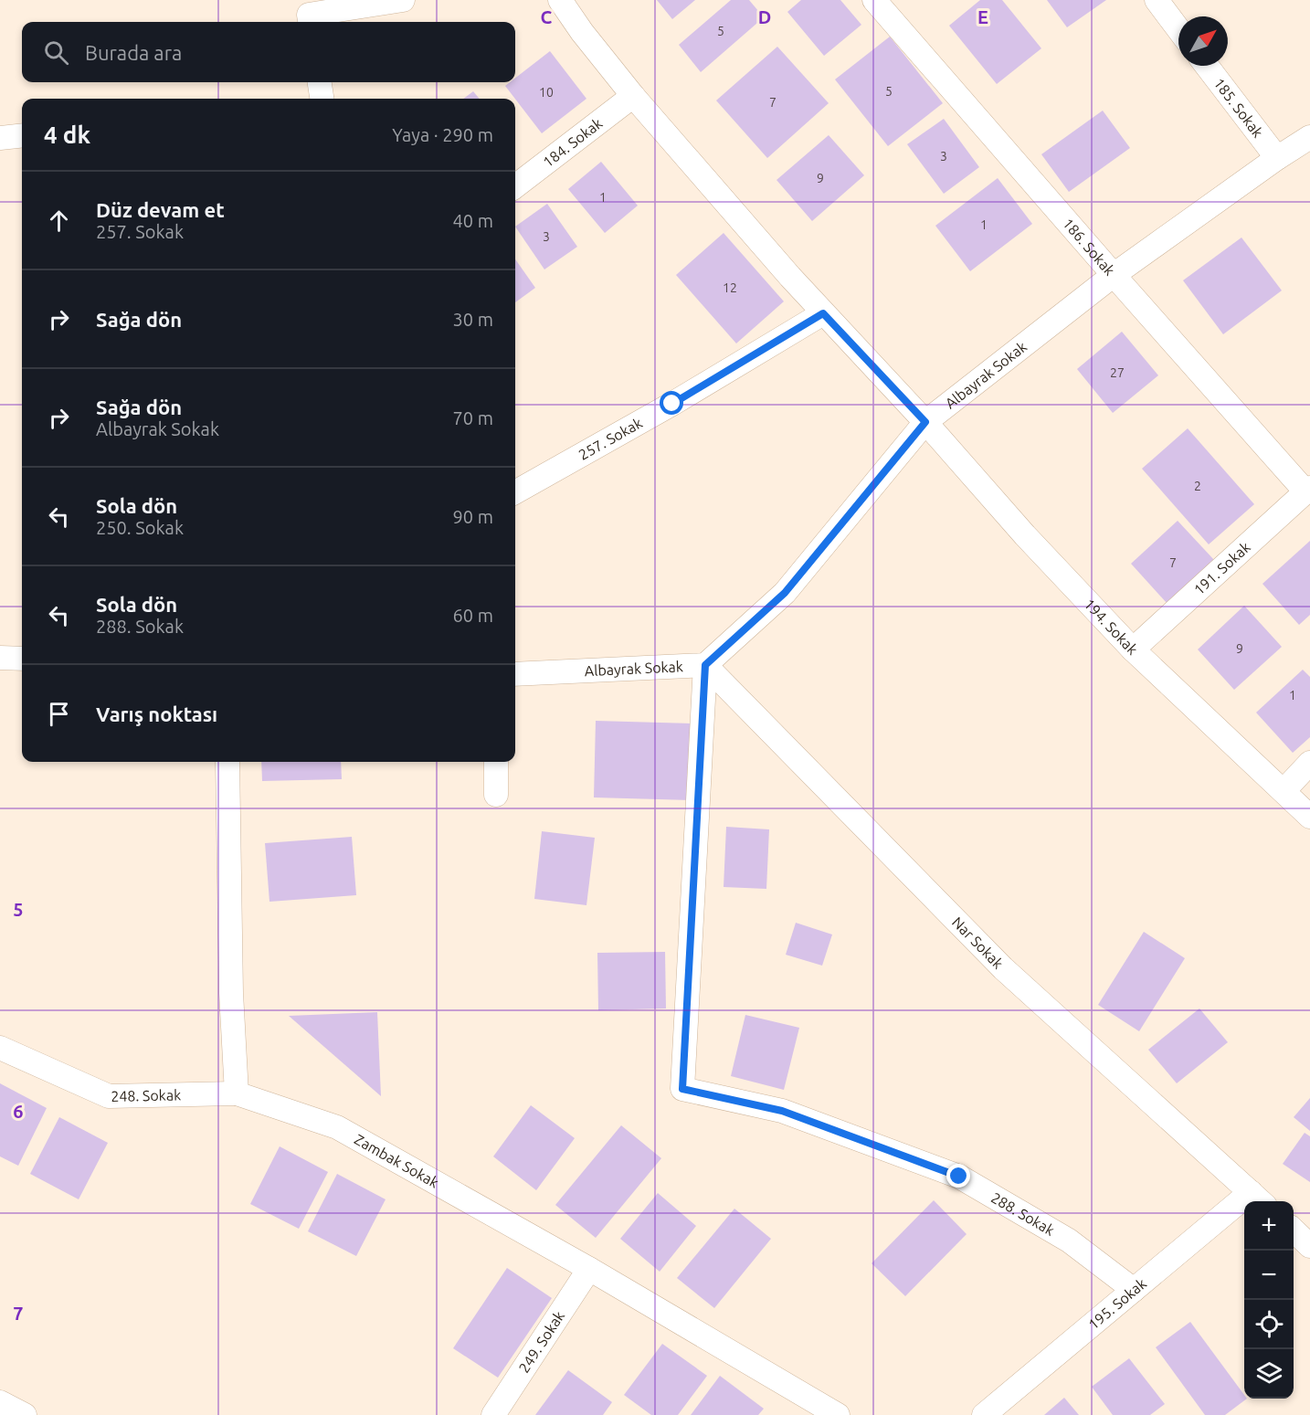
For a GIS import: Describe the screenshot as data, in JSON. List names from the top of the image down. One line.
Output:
{"streets":{"street":["185. Sokak","184. Sokak","186. Sokak","Albayrak Sokak","257. Sokak","191. Sokak","194. Sokak","Nar Sokak","248. Sokak","Zambak Sokak","288. Sokak","195. Sokak","249. Sokak"]},"crossings":[["185. Sokak","Albayrak Sokak"],["184. Sokak","194. Sokak"],["186. Sokak","Albayrak Sokak"],["186. Sokak","191. Sokak"],["Albayrak Sokak","194. Sokak"],["Albayrak Sokak","Nar Sokak"],["Albayrak Sokak","288. Sokak"],["257. Sokak","194. Sokak"],["191. Sokak","194. Sokak"],["Nar Sokak","288. Sokak"],["Nar Sokak","195. Sokak"],["248. Sokak","Zambak Sokak"],["Zambak Sokak","249. Sokak"],["288. Sokak","195. Sokak"]],"house_numbers":["5","5","10","7","3","9","1","1","3","12","27","2","7","9","1"],"north":"top right","page":{"search":"Burada ara","heading":["4 dk","Yaya · 290 m"],"list":[["Düz devam et","257. Sokak","40 m"],["Sağa dön","30 m"],["Sağa dön","Albayrak Sokak","70 m"],["Sola dön","250. Sokak","90 m"],["Sola dön","288. Sokak","60 m"],"Varış noktası"],"map_buttons":["+","−"]},"grid":{"columns":["C","D","E"],"rows":["5","6","7"]}}
